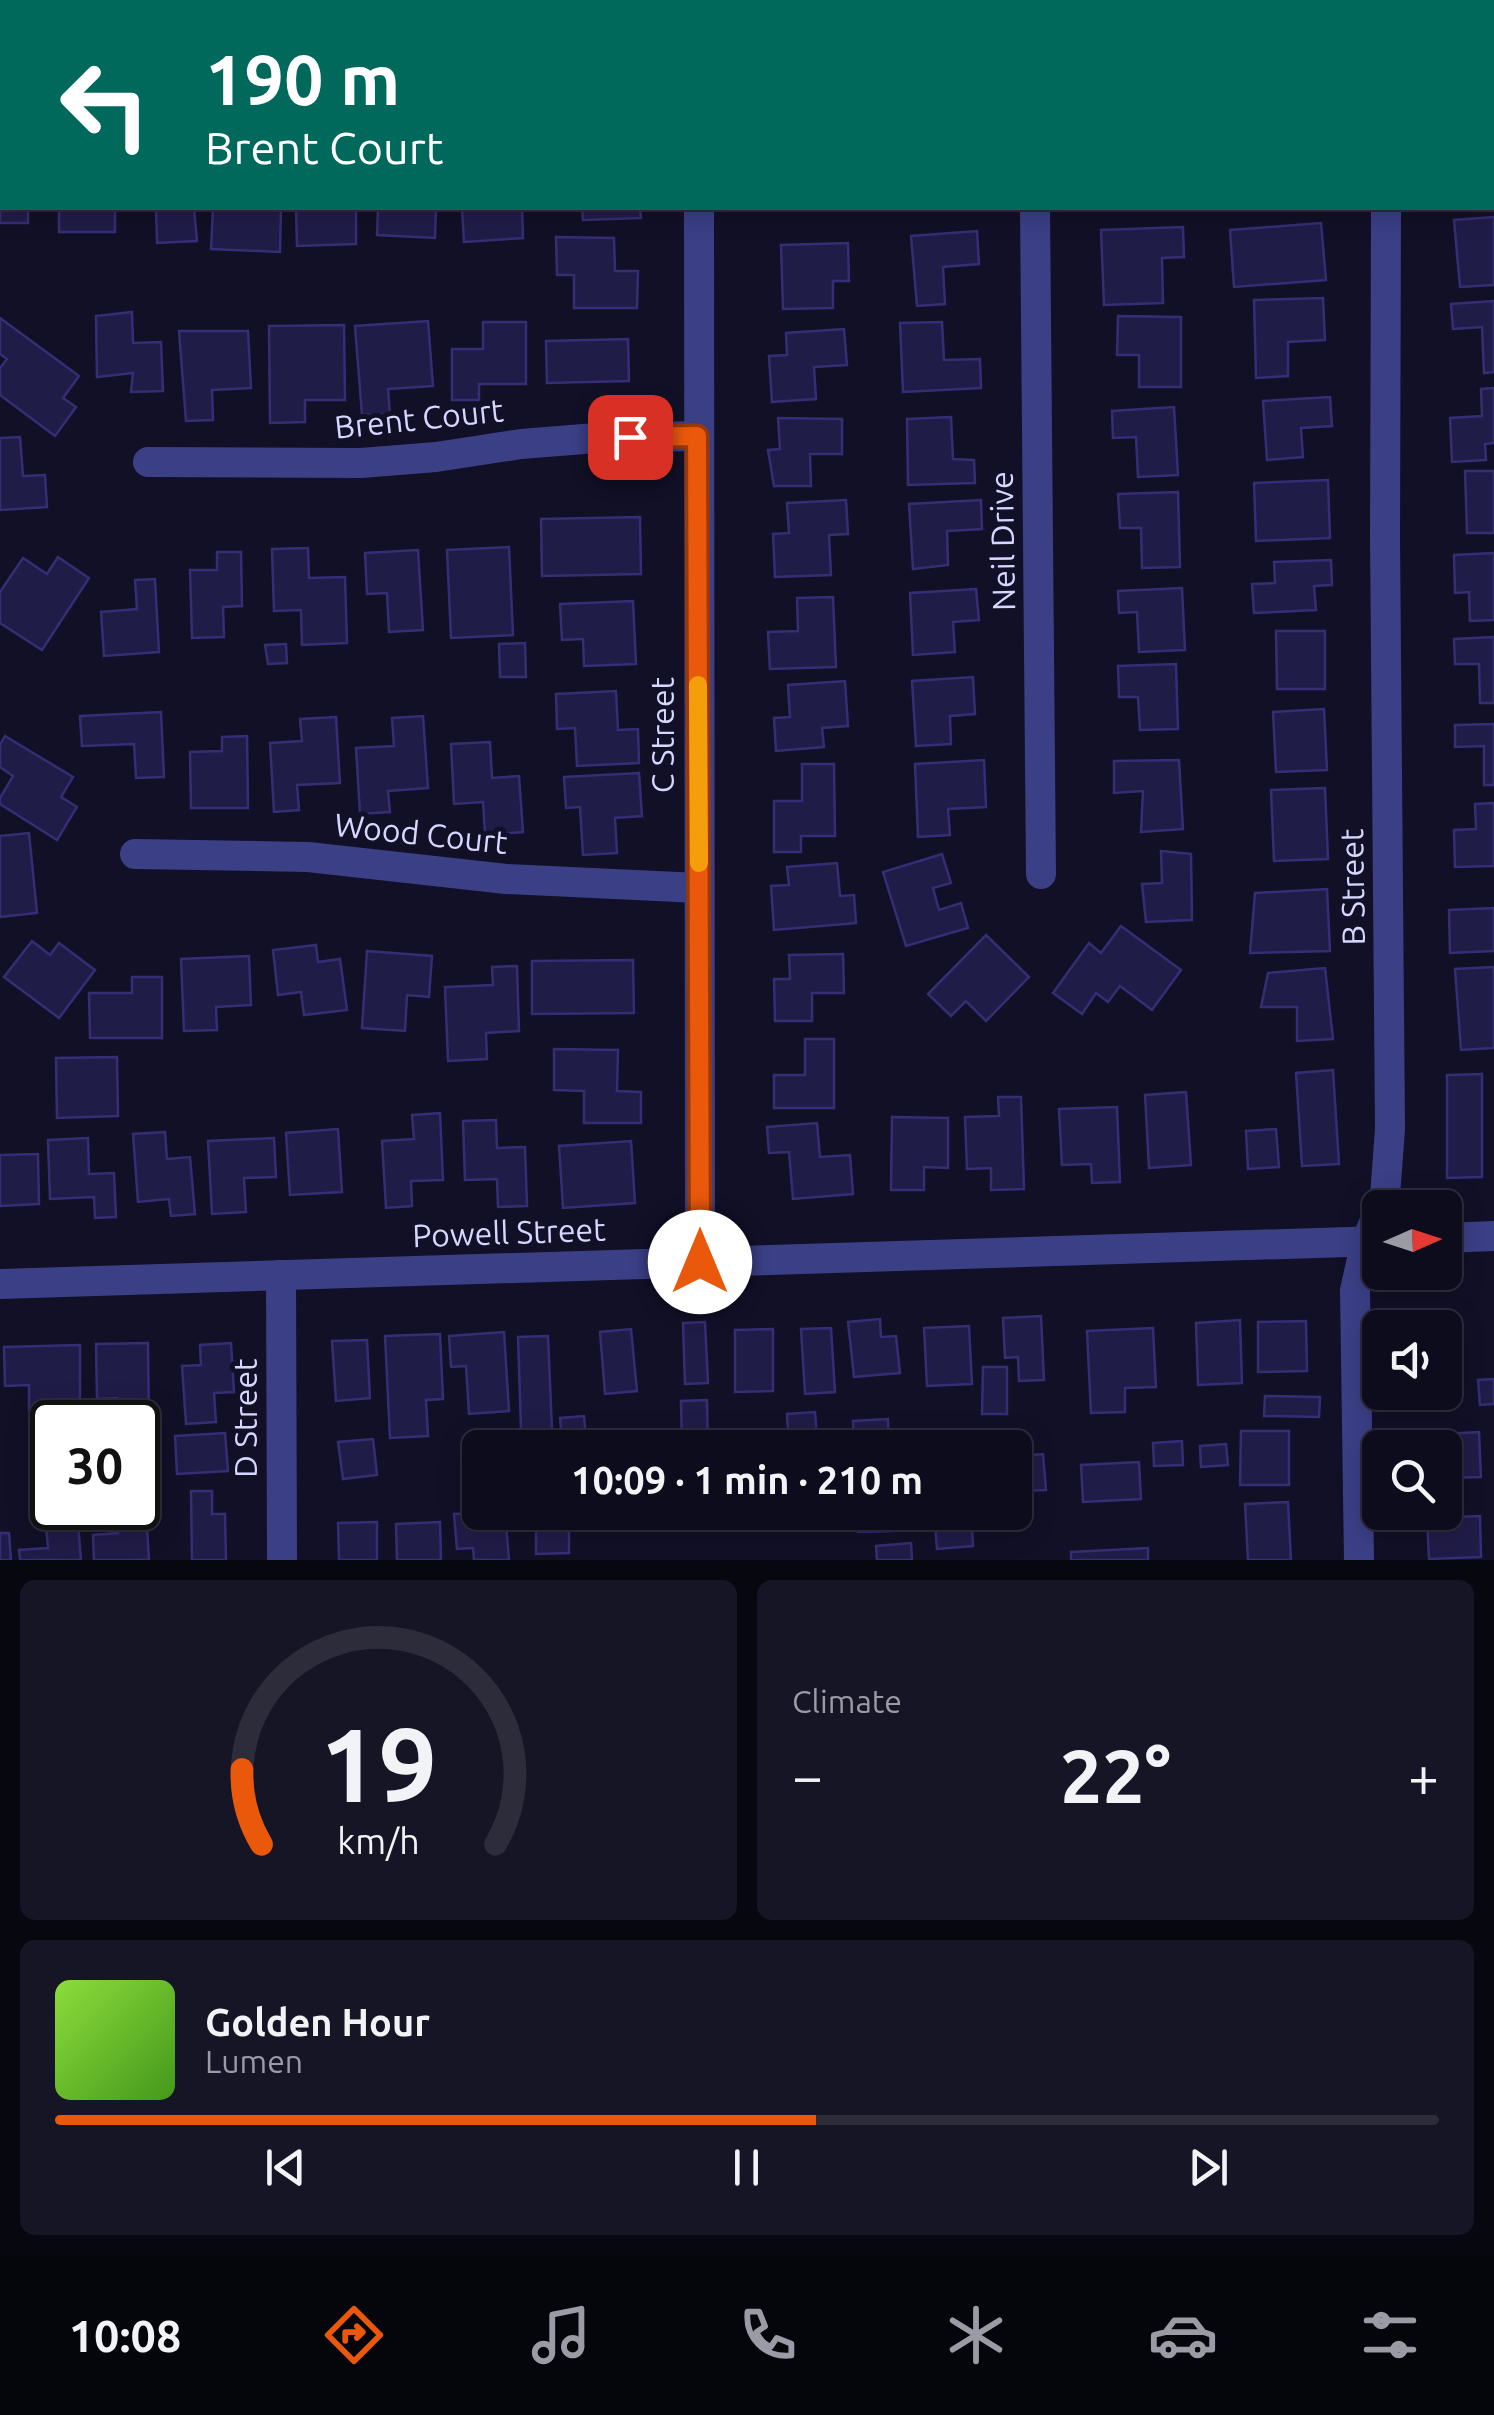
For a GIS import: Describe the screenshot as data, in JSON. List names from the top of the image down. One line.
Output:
{"streets":{"street":["Brent Court","Neil Drive","C Street","Wood Court","B Street","Powell Street","D Street"]},"crossings":[["Brent Court","C Street"],["C Street","Wood Court"],["C Street","Powell Street"],["Powell Street","D Street"]],"north":"right","page":{"turn":["190 m","Brent Court"],"limit":"30","trip":"10:09 · 1 min · 210 m","tile":"Climate","heat":["−","22°","+"],"song":["Golden Hour","Lumen"],"tabs":"10:08","gauge":["19","km/h"]}}
